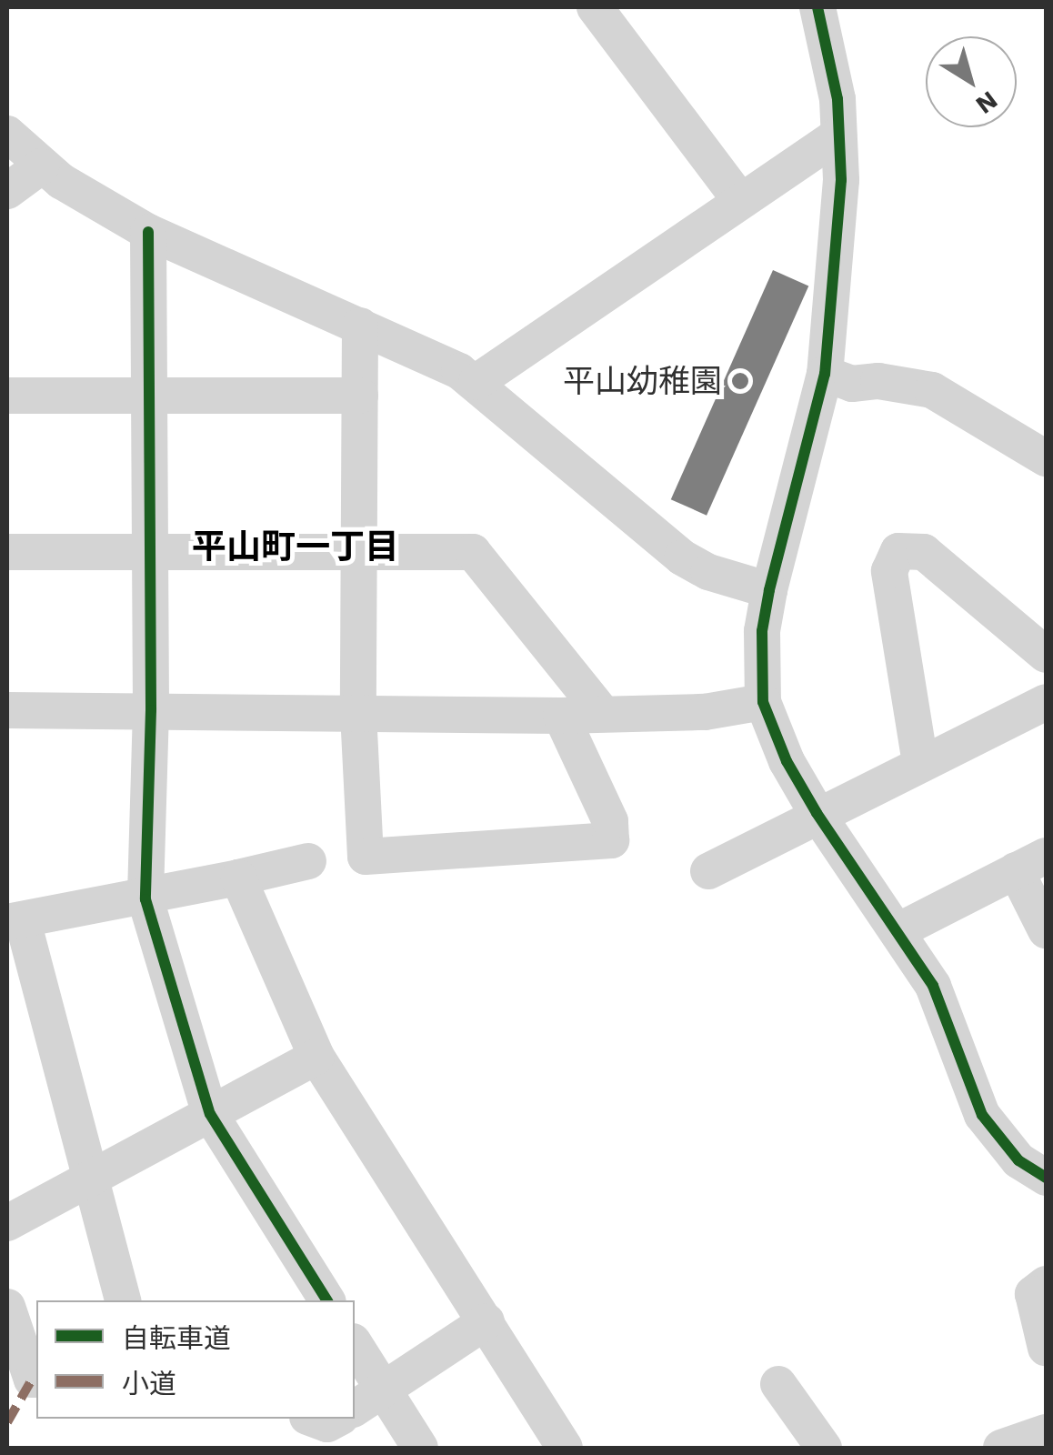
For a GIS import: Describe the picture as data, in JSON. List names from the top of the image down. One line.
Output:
{"districts":["平山町一丁目"],"places":["平山幼稚園"],"legend":["自転車道","小道"],"north":"bottom right"}
